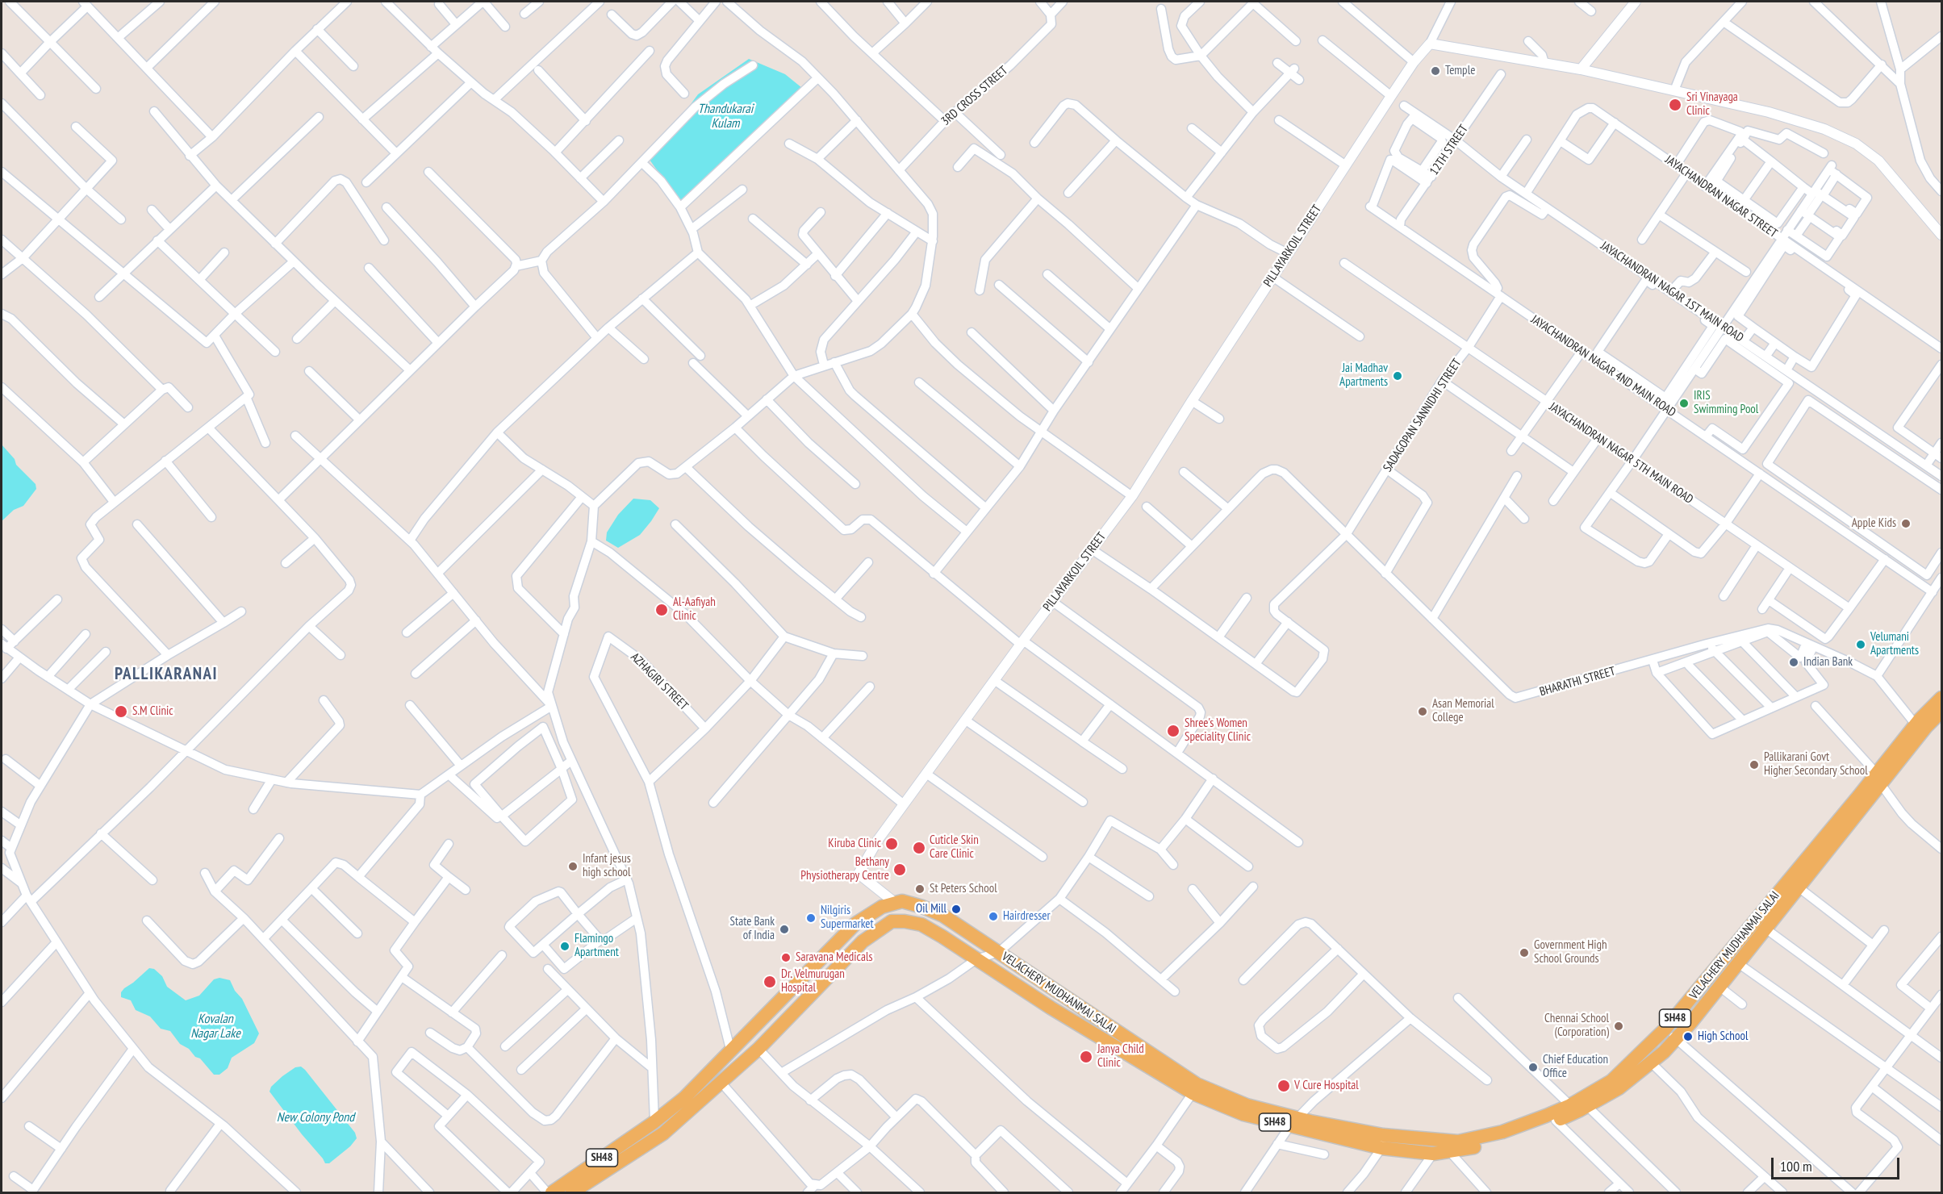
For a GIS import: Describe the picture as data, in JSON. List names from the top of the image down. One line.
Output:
{"streets":{"main road":["VELACHERY MUDHANMAI SALAI","SH48"],"street":["3RD CROSS STREET","12TH STREET","JAYACHANDRAN NAGAR STREET","PILLAYARKOIL STREET","JAYACHANDRAN NAGAR 1ST MAIN ROAD","JAYACHANDRAN NAGAR 4ND MAIN ROAD","SADAGOPAN SANNIDHI STREET","JAYACHANDRAN NAGAR 5TH MAIN ROAD","AZHAGIRI STREET","BHARATHI STREET"]},"crossings":[["12TH STREET","JAYACHANDRAN NAGAR 1ST MAIN ROAD"],["12TH STREET","JAYACHANDRAN NAGAR 4ND MAIN ROAD"],["JAYACHANDRAN NAGAR STREET","JAYACHANDRAN NAGAR 1ST MAIN ROAD"],["PILLAYARKOIL STREET","VELACHERY MUDHANMAI SALAI"],["PILLAYARKOIL STREET","SH48"],["JAYACHANDRAN NAGAR 4ND MAIN ROAD","SADAGOPAN SANNIDHI STREET"],["SADAGOPAN SANNIDHI STREET","JAYACHANDRAN NAGAR 5TH MAIN ROAD"],["SADAGOPAN SANNIDHI STREET","BHARATHI STREET"],["AZHAGIRI STREET","SH48"],["BHARATHI STREET","VELACHERY MUDHANMAI SALAI"],["VELACHERY MUDHANMAI SALAI","SH48"]],"districts":["PALLIKARANAI"],"water":["Thandukarai Kulam","Kovalan Nagar Lake","New Colony Pond"],"places":["Temple","Sri Vinayaga Clinic","Jai Madhav Apartments","IRIS Swimming Pool","Apple Kids","Al-Aafiyah Clinic","Velumani Apartments","Indian Bank","S.M Clinic","Asan Memorial College","Shree's Women Speciality Clinic","Pallikarani Govt Higher Secondary School","Kiruba Clinic","Cuticle Skin Care Clinic","Infant jesus high school","Bethany Physiotherapy Centre","St Peters School","Oil Mill","Hairdresser","Nilgiris Supermarket","State Bank of India","Flamingo Apartment","Government High School Grounds","Saravana Medicals","Dr. Velmurugan Hospital","Chennai School (Corporation)","High School","Janya Child Clinic","Chief Education Office","V Cure Hospital"],"scale_bar":"100 m"}
